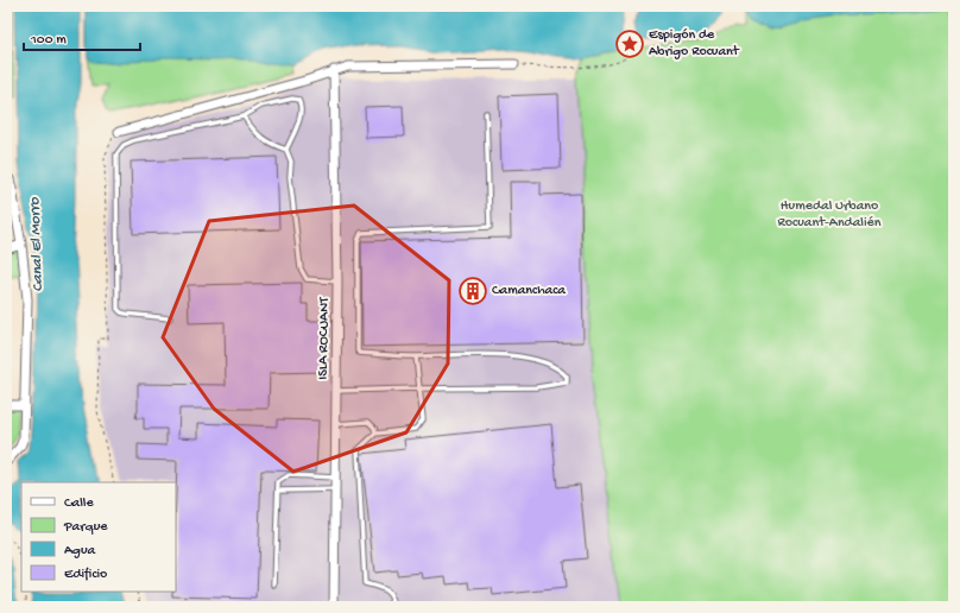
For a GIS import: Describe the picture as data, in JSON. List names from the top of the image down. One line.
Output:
{"streets":{"street":["ISLA ROCUANT"]},"water":["Canal El Morro"],"parks":["Humedal Urbano Rocuant-Andalién"],"places":{"place":["Espigón de Abrigo Rocuant"],"building":["Camanchaca"]},"legend":["Calle","Parque","Agua","Edificio"],"scale_bar":"100 m"}
